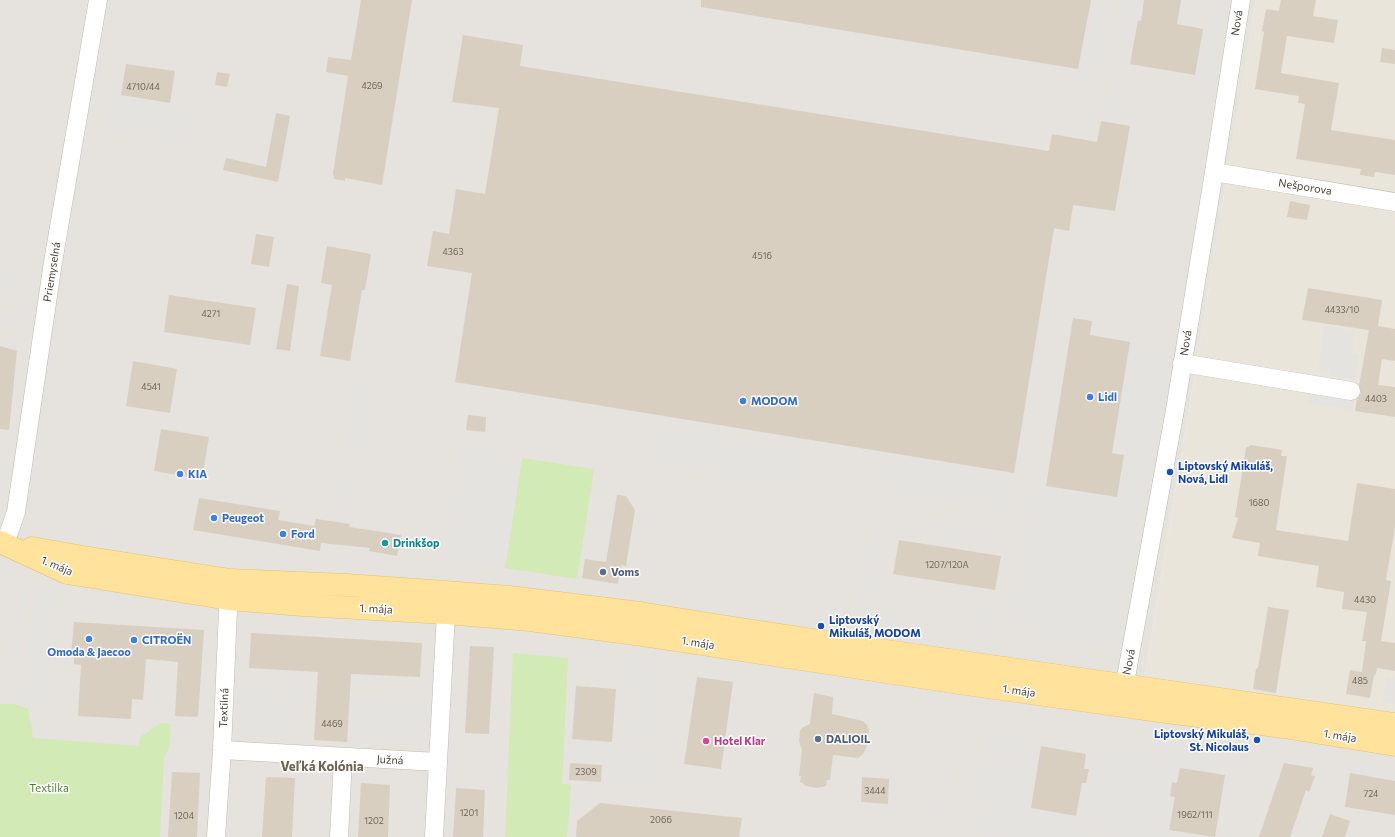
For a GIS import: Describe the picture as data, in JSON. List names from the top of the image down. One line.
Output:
{"streets":{"main road":["1. mája"],"street":["Nová","Nešporova","Priemyselná","Textilná","Južná"]},"crossings":[["Nová","Nešporova"],["Nová","1. mája"],["Priemyselná","1. mája"],["1. mája","Textilná"],["Textilná","Južná"]],"districts":["Veľká Kolónia"],"parks":["Textilka"],"places":["Lidl","MODOM","Liptovský Mikuláš, Nová, Lidl","KIA","Peugeot","Ford","Drinkšop","Voms","Liptovský Mikuláš, MODOM","Omoda & Jaecoo","CITROËN","DALIOIL","Liptovský Mikuláš, St. Nicolaus","Hotel Klar"],"house_numbers":["4269","4710/44","4363","4516","4433/10","4271","4541","4403","1680","1207/120A","4430","485","4469","2309","3444","724","1201","1962/111","1204","2066","1202"]}
